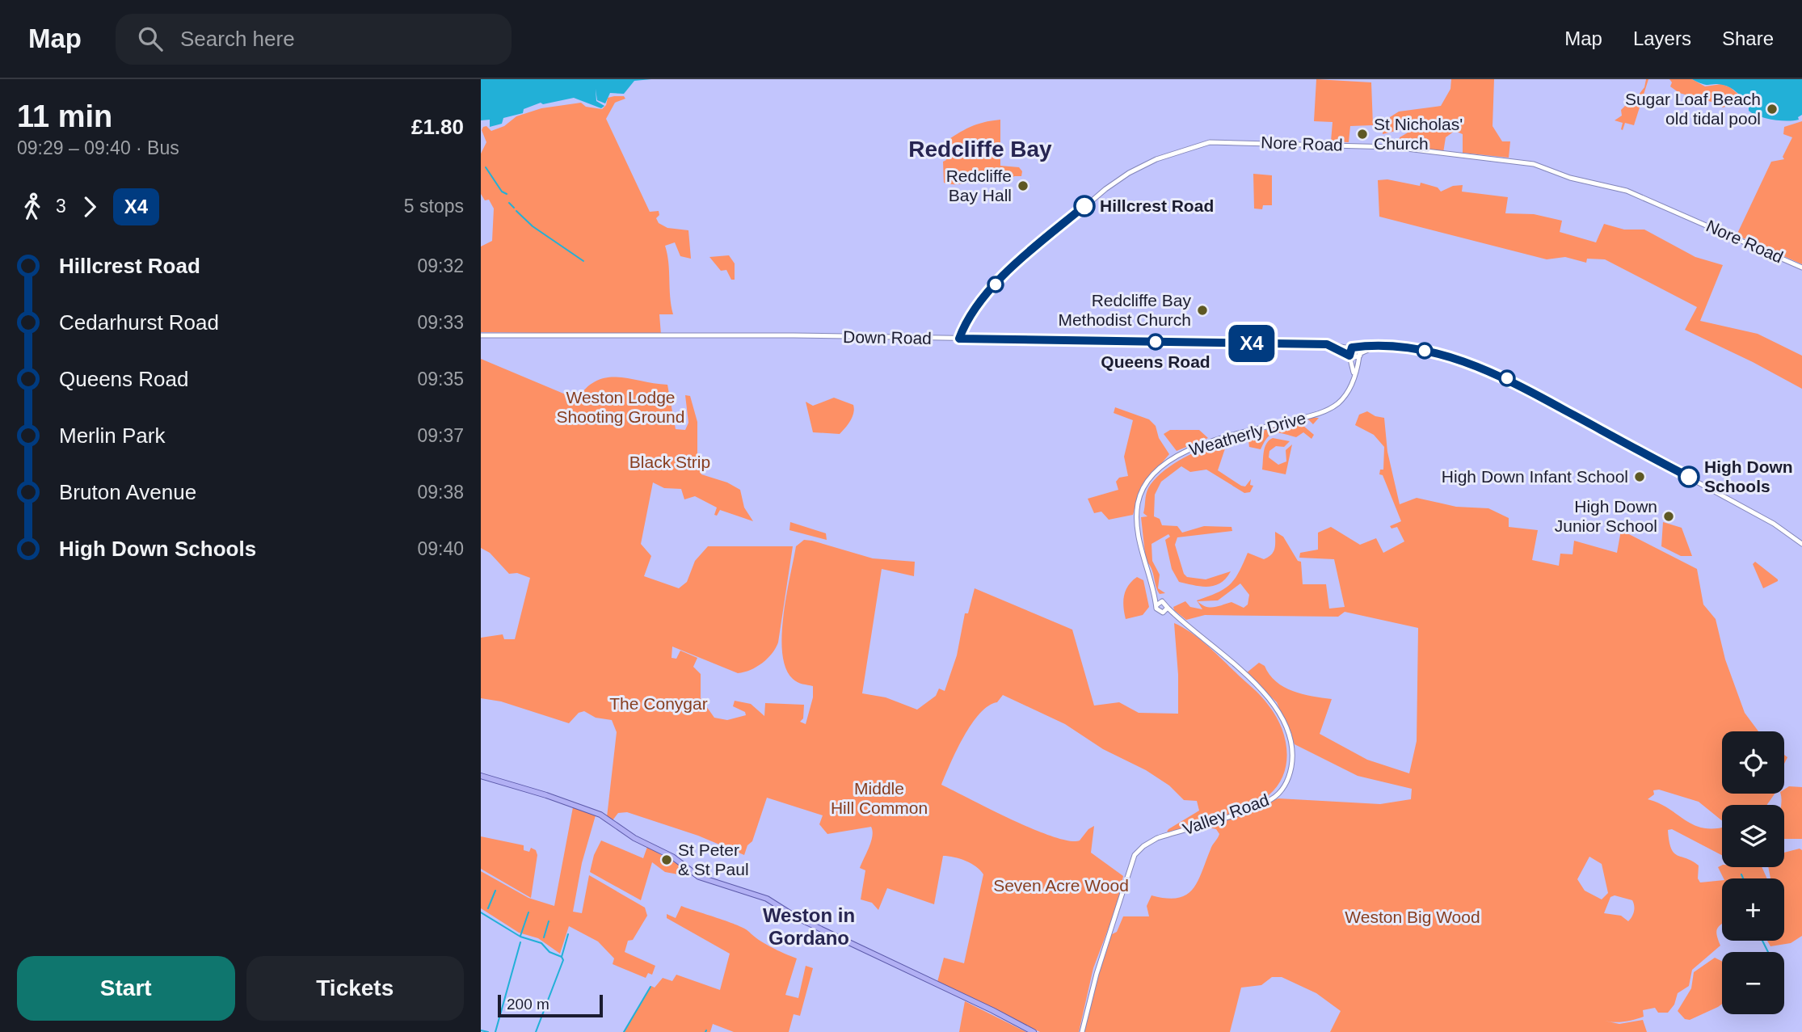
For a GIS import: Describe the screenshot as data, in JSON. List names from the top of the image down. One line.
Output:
{"streets":{"street":["Nore Road","Down Road","Weatherly Drive","Valley Road"]},"crossings":[["Nore Road","Down Road"],["Down Road","Weatherly Drive"],["Weatherly Drive","Valley Road"]],"districts":["Redcliffe Bay","Weston in Gordano"],"parks":["Weston Lodge Shooting Ground","Black Strip","The Conygar","Middle Hill Common","Seven Acre Wood","Weston Big Wood"],"places":["Sugar Loaf Beach old tidal pool","St Nicholas' Church","Redcliffe Bay Hall","Hillcrest Road","Redcliffe Bay Methodist Church","Queens Road","High Down Infant School","High Down Schools","High Down Junior School","St Peter & St Paul"],"lines":["bus line X4"],"scale_bar":"200 m","page":{"header":"Map","search":"Search here","nav":["Map","Layers","Share"],"heading":["11 min","09:29 – 09:40 · Bus","£1.80"],"on_map":"X4","legs":["3","X4","5 stops"],"list":[{"name":"Hillcrest Road","value":"09:32"},{"name":"Cedarhurst Road","value":"09:33"},{"name":"Queens Road","value":"09:35"},{"name":"Merlin Park","value":"09:37"},{"name":"Bruton Avenue","value":"09:38"},{"name":"High Down Schools","value":"09:40"}],"map_buttons":["+","−"],"buttons":["Start","Tickets"],"scale":"200 m"}}
